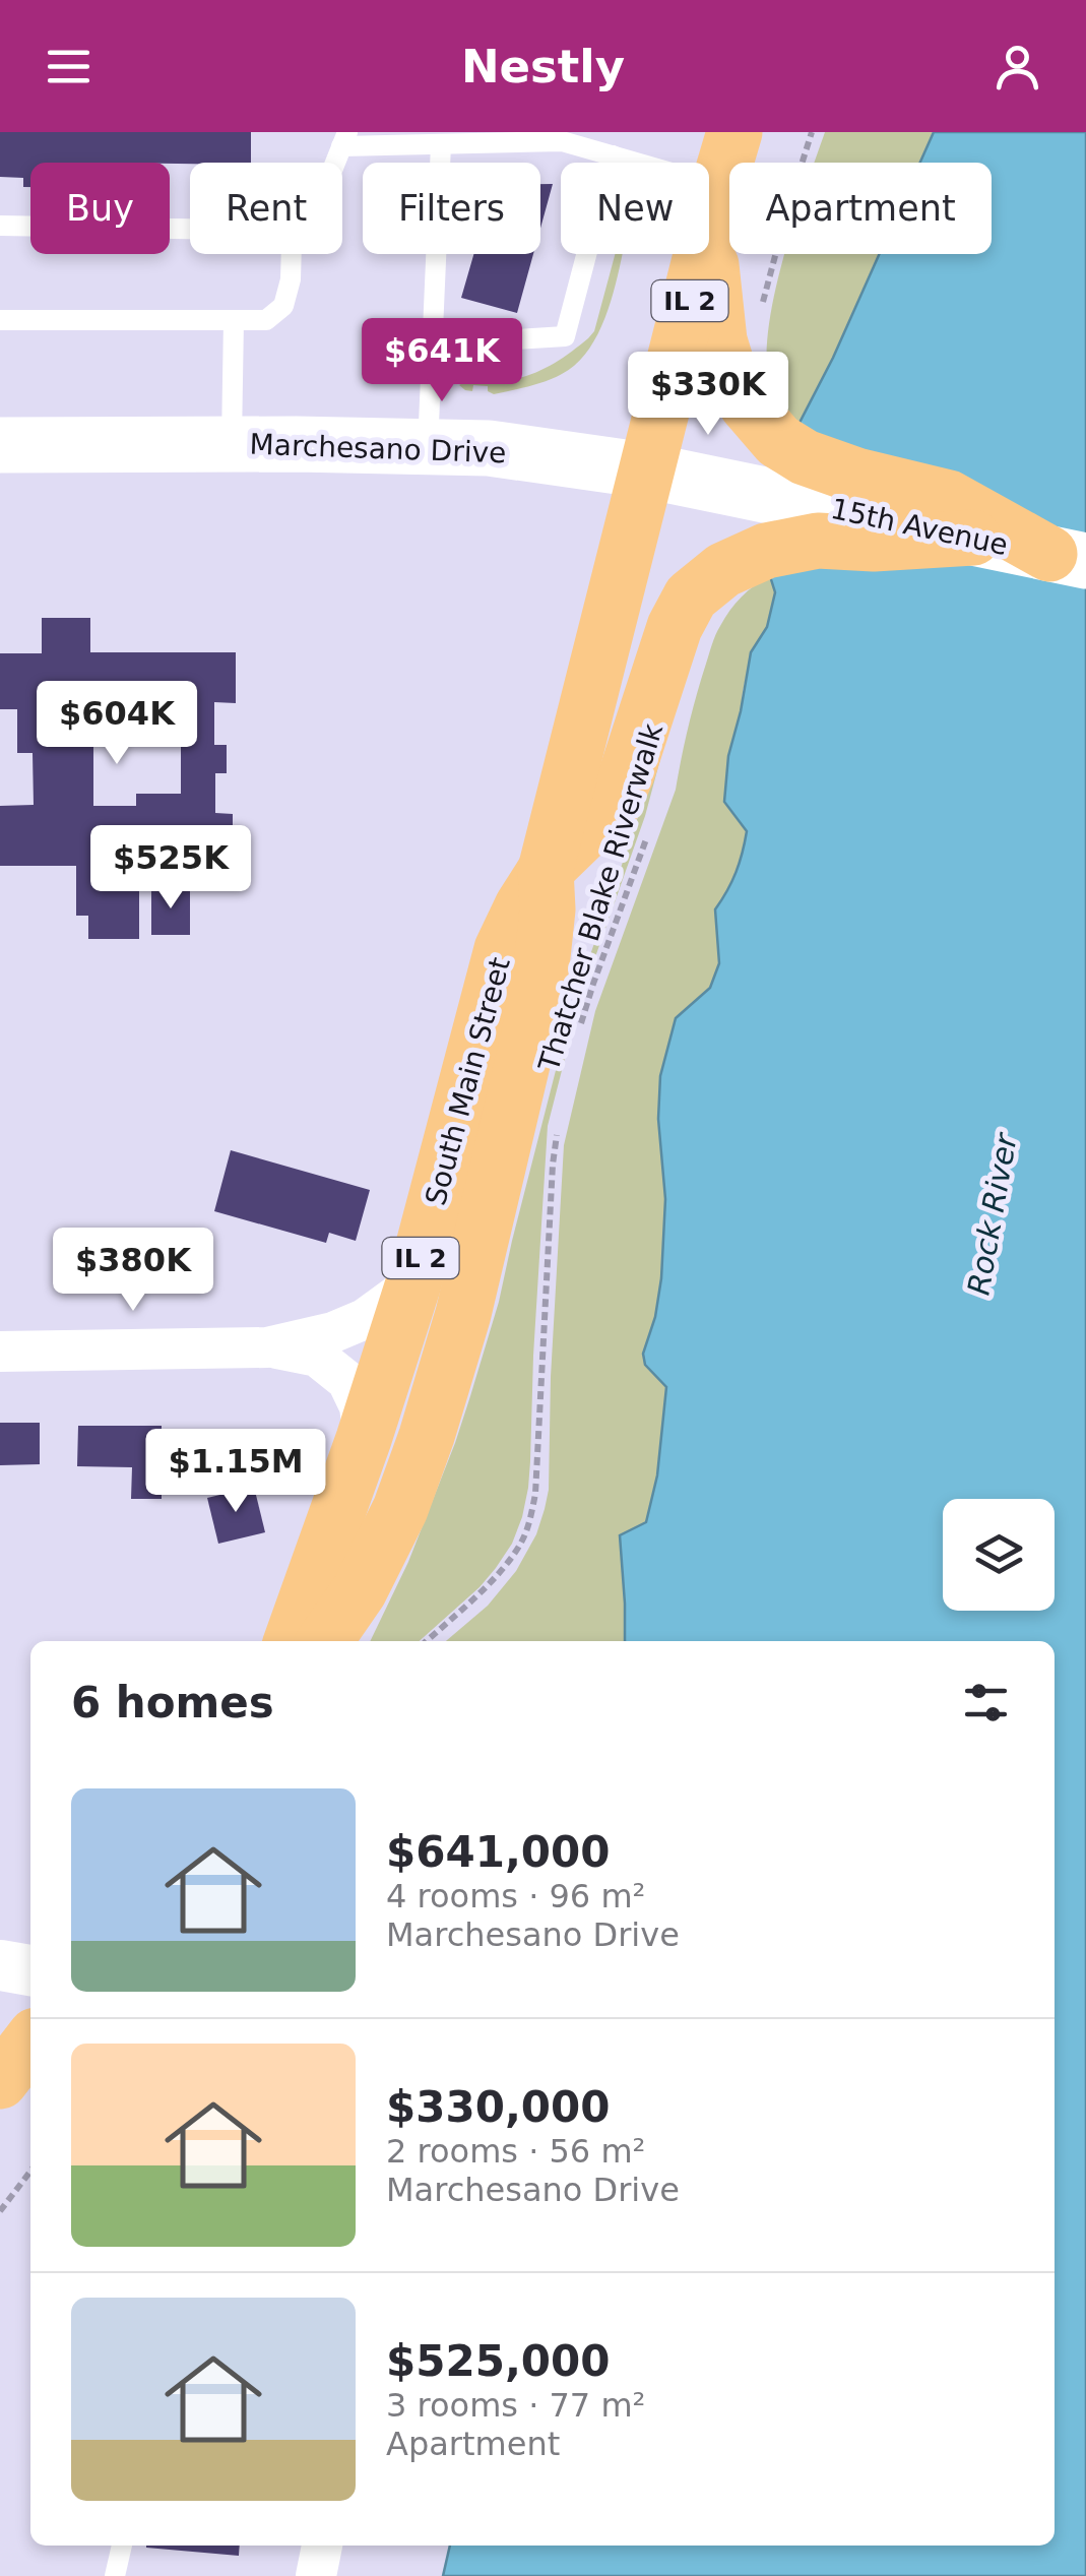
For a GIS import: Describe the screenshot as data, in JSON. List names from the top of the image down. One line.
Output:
{"streets":{"main road":["IL 2","Marchesano Drive","15th Avenue","South Main Street"],"path":["Thatcher Blake Riverwalk"]},"crossings":[["Marchesano Drive","15th Avenue"],["Marchesano Drive","South Main Street"]],"water":["Rock River"],"page":{"header":"Nestly","chip":["Buy","Rent","Filters","New","Apartment"],"price":["$641K","$330K","$604K","$525K","$380K","$1.15M"],"heading":"6 homes","list":[{"name":"$641,000","note":"4 rooms · 96 m² · Marchesano Drive"},{"name":"$330,000","note":"2 rooms · 56 m² · Marchesano Drive"},{"name":"$525,000","note":"3 rooms · 77 m² · Apartment"}]}}
